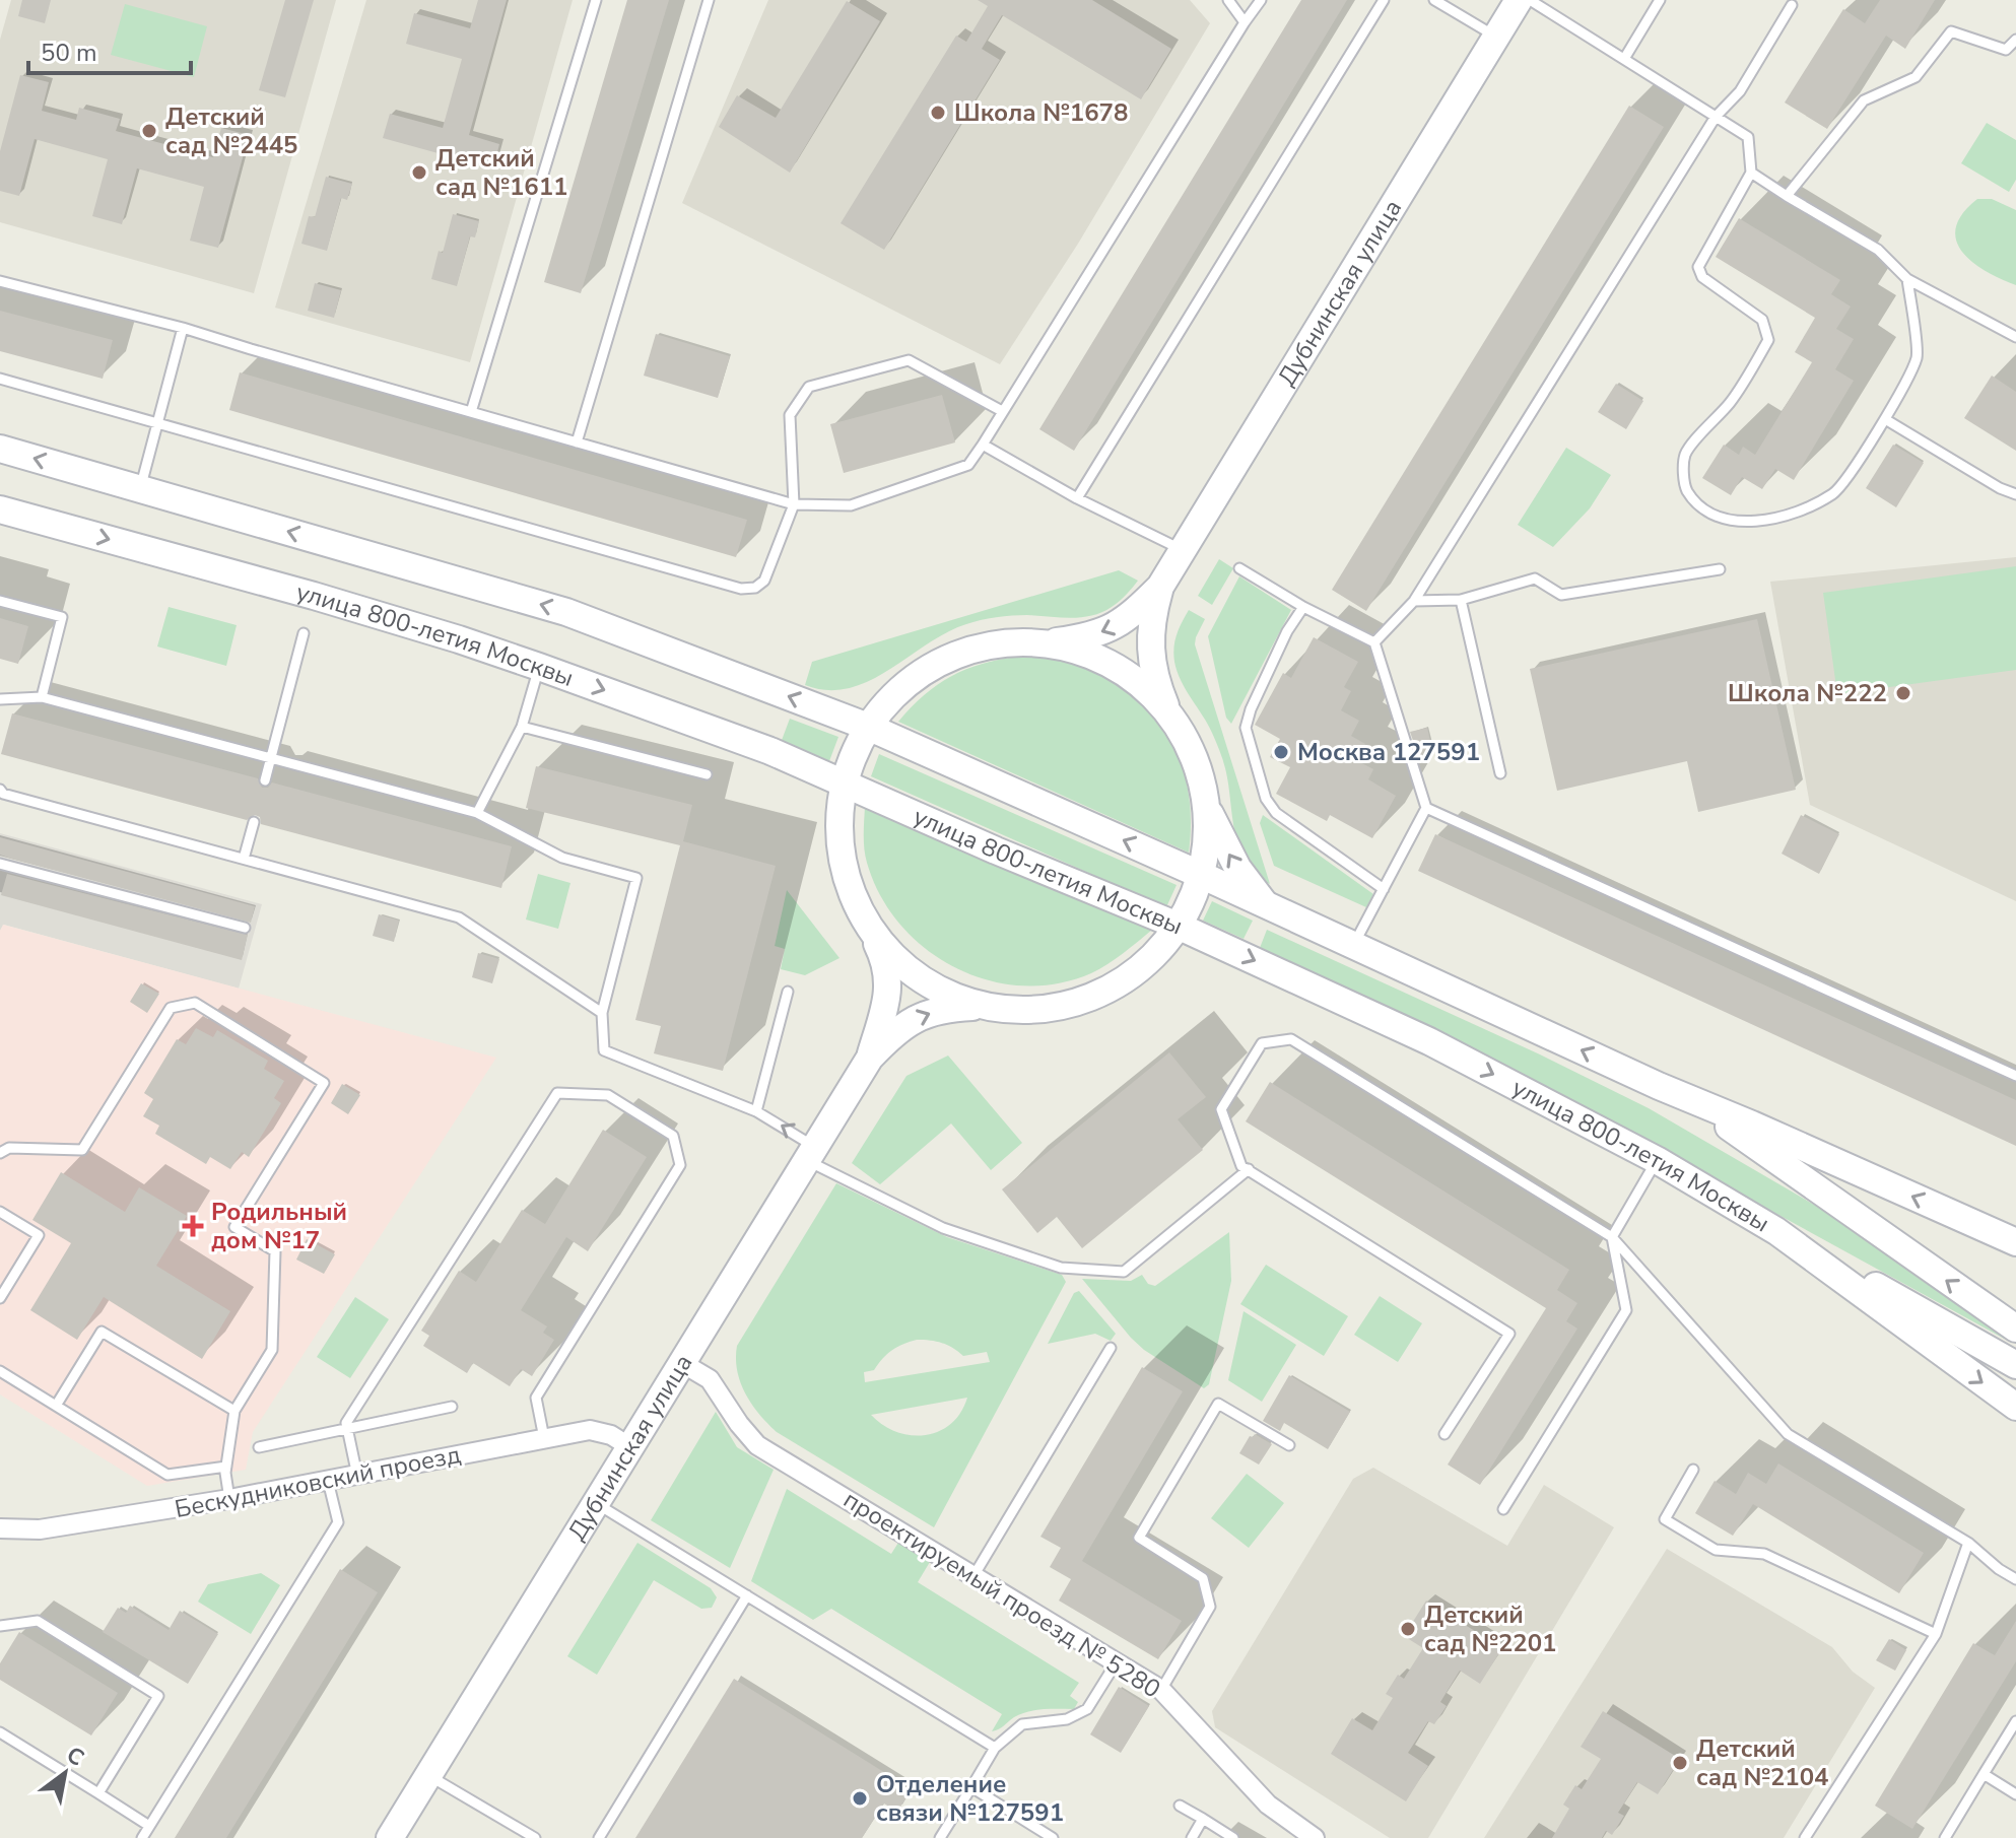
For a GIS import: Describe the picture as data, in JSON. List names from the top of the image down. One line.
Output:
{"streets":{"main road":["Дубнинская улица","улица 800-летия Москвы"],"street":["Бескудниковский проезд","проектируемый проезд № 5280"]},"crossings":[["Дубнинская улица","Бескудниковский проезд"],["Дубнинская улица","проектируемый проезд № 5280"]],"places":{"other":["Школа №1678","Детский сад №2445","Детский сад №1611","Школа №222","Москва 127591","Детский сад №2201","Детский сад №2104","Отделение связи №127591"],"health":["Родильный дом №17"]},"scale_bar":"50 m","north":"top right"}
